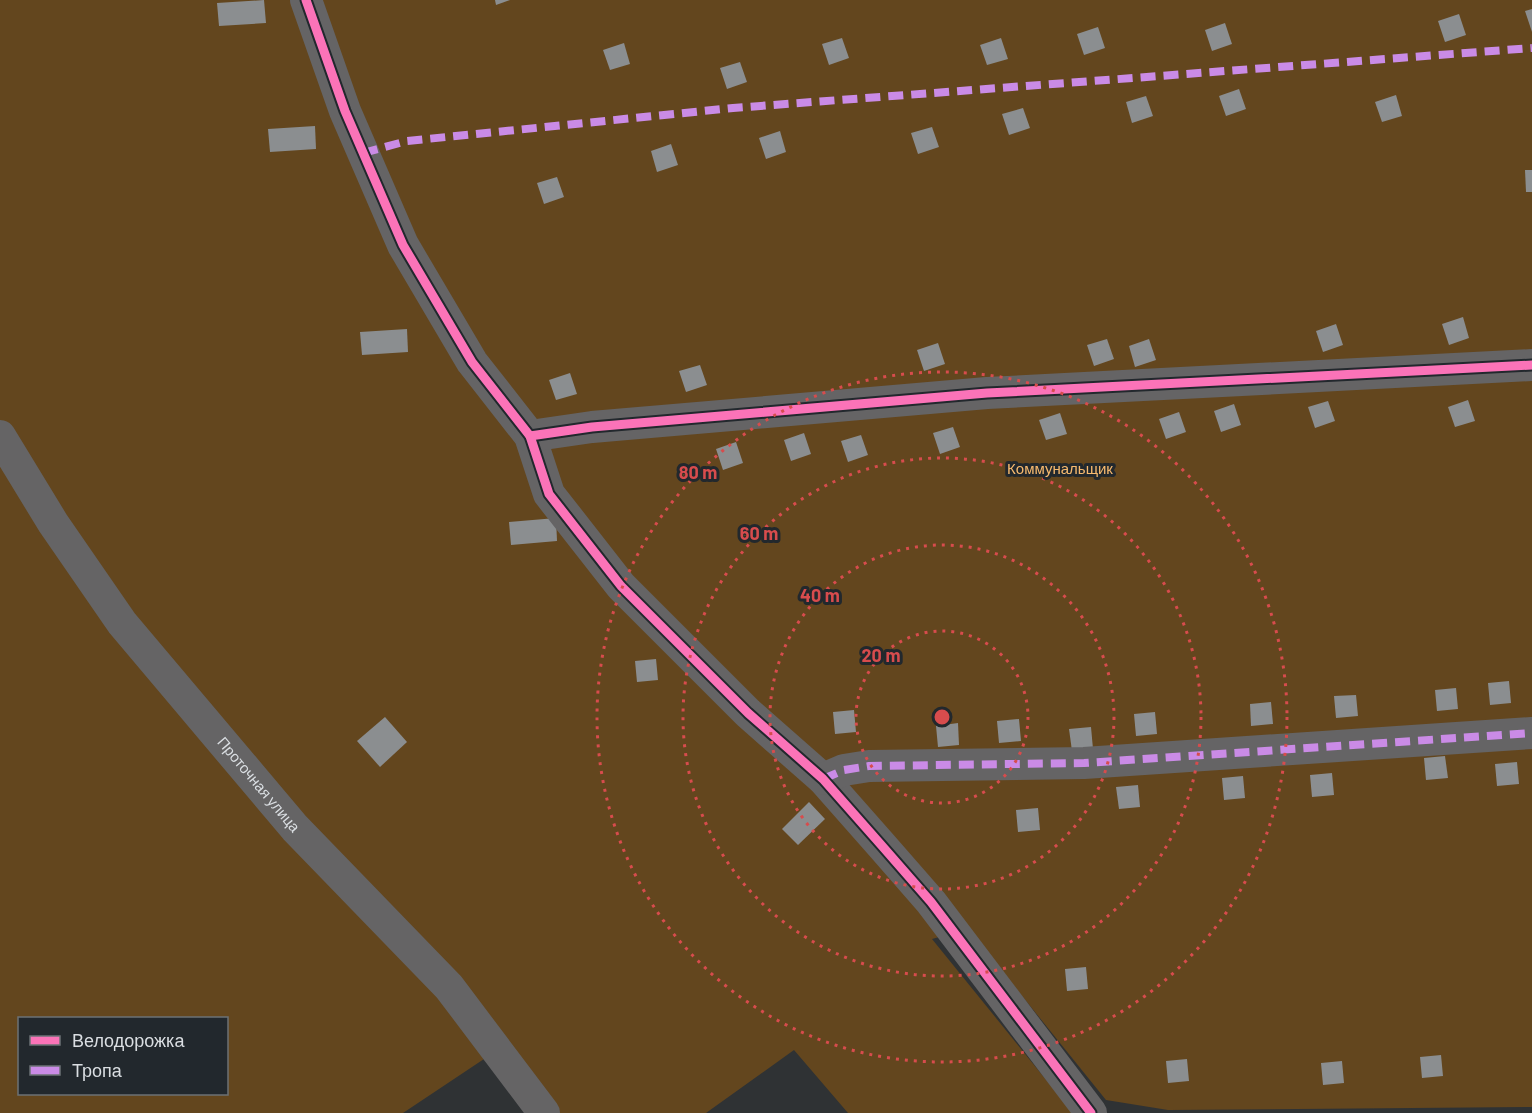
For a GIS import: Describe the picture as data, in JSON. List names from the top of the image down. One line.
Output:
{"streets":{"street":["Проточная улица"]},"parks":["Коммунальщик"],"legend":["Велодорожка","Тропа"],"rings":["80 m","60 m","40 m","20 m"]}
